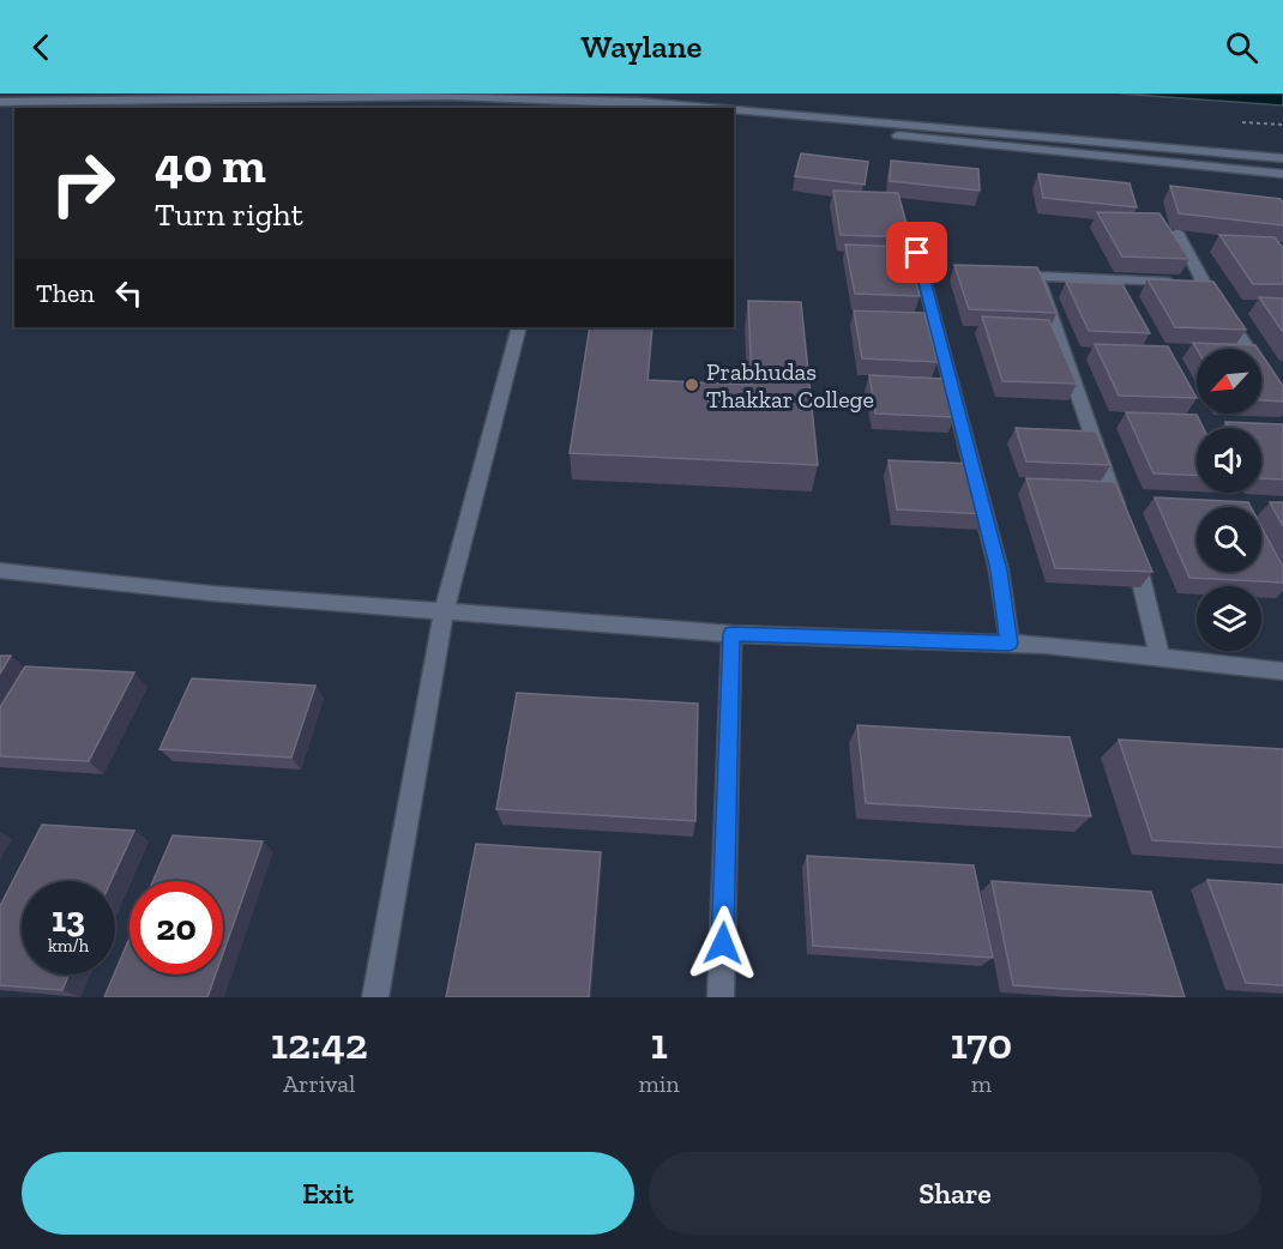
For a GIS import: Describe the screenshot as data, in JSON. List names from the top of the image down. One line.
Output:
{"places":["Prabhudas Thakkar College"],"north":"bottom left","page":{"header":"Waylane","turn":["40 m","Turn right"],"then":"Then","speed":"13 km/h","limit":"20","eta":["12:42","Arrival","1","min","170","m"],"buttons":["Exit","Share"]}}
